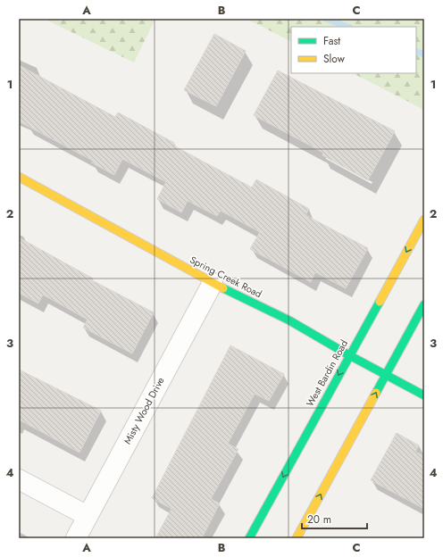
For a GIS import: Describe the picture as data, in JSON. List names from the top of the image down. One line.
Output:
{"streets":{"street":["Spring Creek Road","West Bardin Road","Misty Wood Drive"]},"crossings":[["Spring Creek Road","West Bardin Road"],["Spring Creek Road","Misty Wood Drive"]],"legend":["Fast","Slow"],"scale_bar":"20 m","grid":{"columns":["A","B","C"],"rows":["1","2","3","4"]}}
